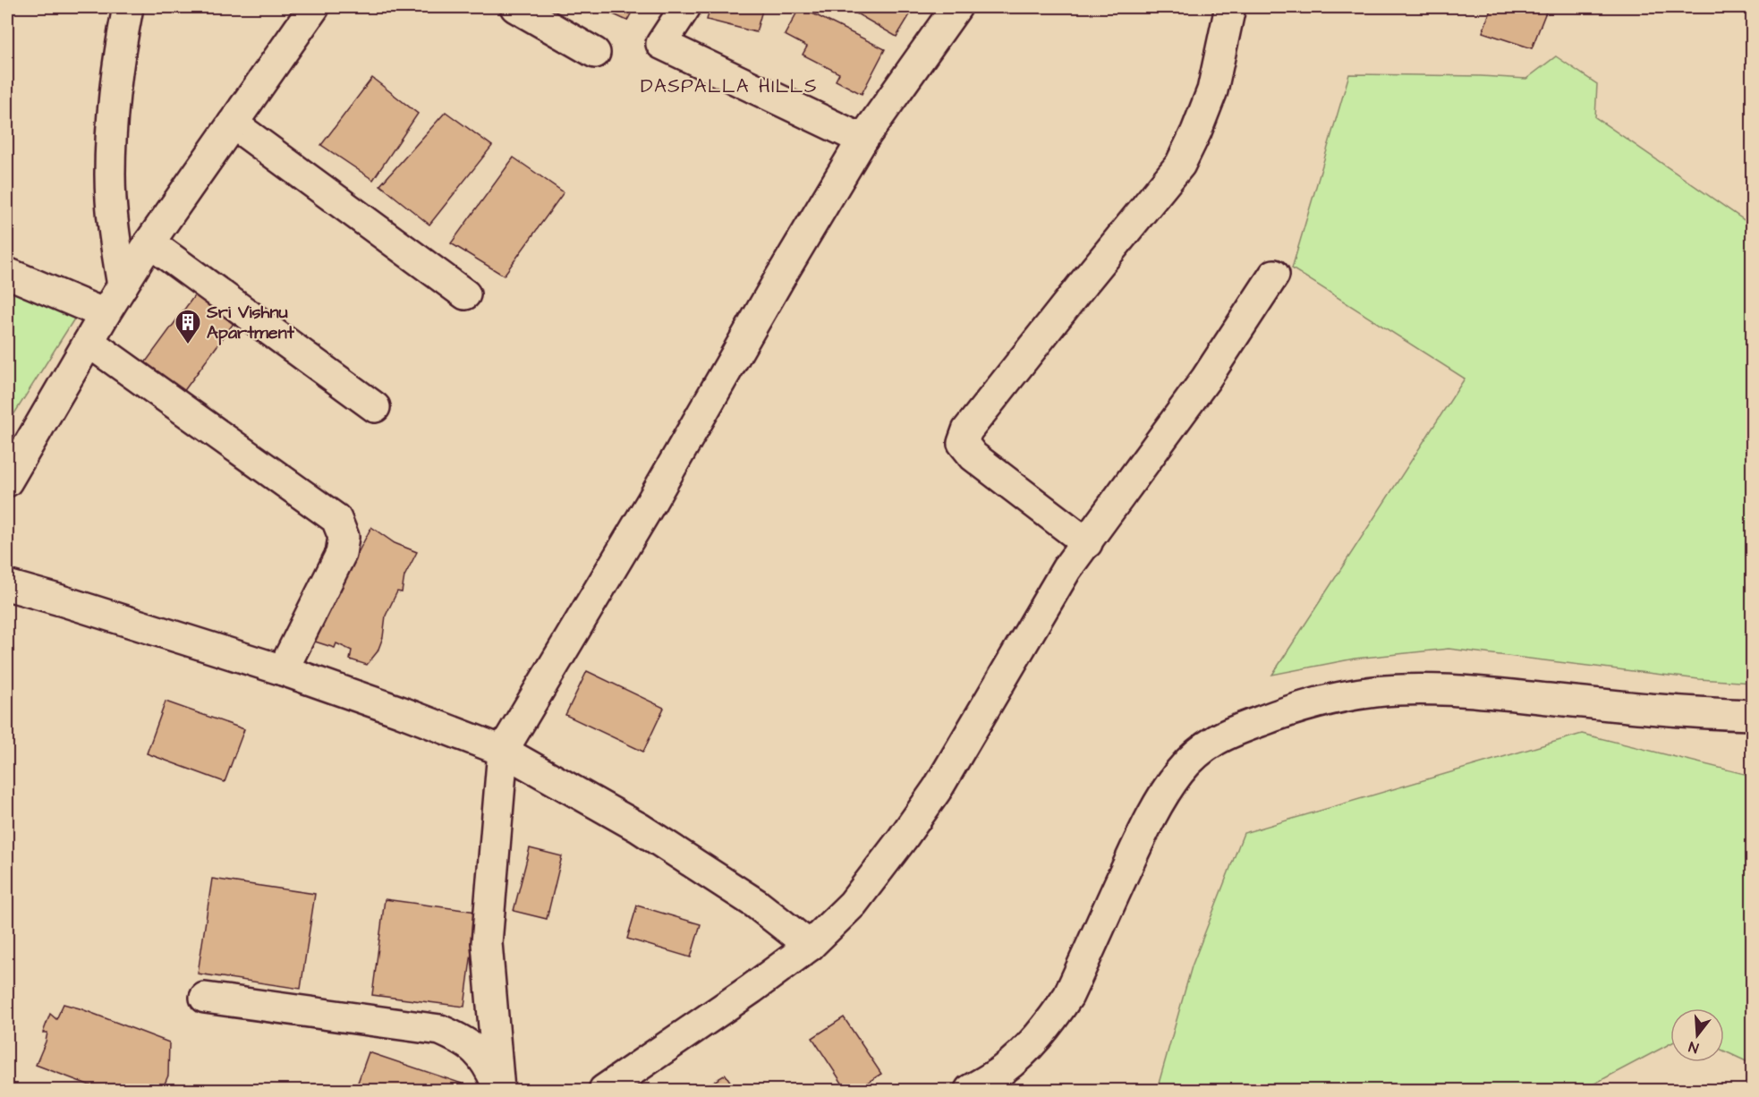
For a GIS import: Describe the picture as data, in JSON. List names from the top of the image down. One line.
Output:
{"districts":["DASPALLA HILLS"],"places":{"building":["Sri Vishnu Apartment"]},"north":"bottom"}
